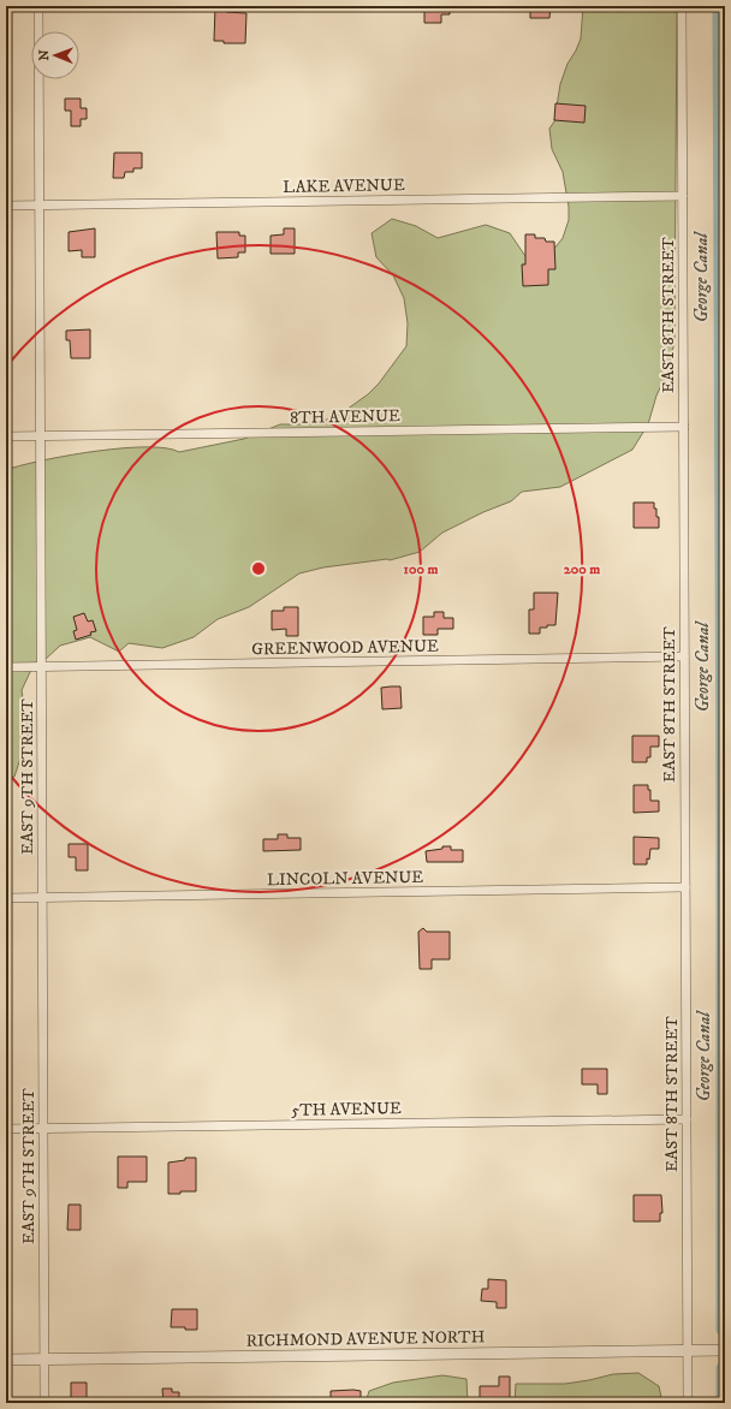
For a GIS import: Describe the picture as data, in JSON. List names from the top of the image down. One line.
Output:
{"streets":{"street":["LAKE AVENUE","EAST 8TH STREET","8TH AVENUE","GREENWOOD AVENUE","EAST 9TH STREET","LINCOLN AVENUE","5TH AVENUE","RICHMOND AVENUE NORTH"]},"crossings":[["LAKE AVENUE","EAST 8TH STREET"],["LAKE AVENUE","EAST 9TH STREET"],["EAST 8TH STREET","8TH AVENUE"],["EAST 8TH STREET","GREENWOOD AVENUE"],["EAST 8TH STREET","LINCOLN AVENUE"],["EAST 8TH STREET","5TH AVENUE"],["EAST 8TH STREET","RICHMOND AVENUE NORTH"],["8TH AVENUE","EAST 9TH STREET"],["GREENWOOD AVENUE","EAST 9TH STREET"],["EAST 9TH STREET","LINCOLN AVENUE"],["EAST 9TH STREET","5TH AVENUE"],["EAST 9TH STREET","RICHMOND AVENUE NORTH"]],"water":["George Canal"],"north":"left","rings":["100 m","200 m"]}
